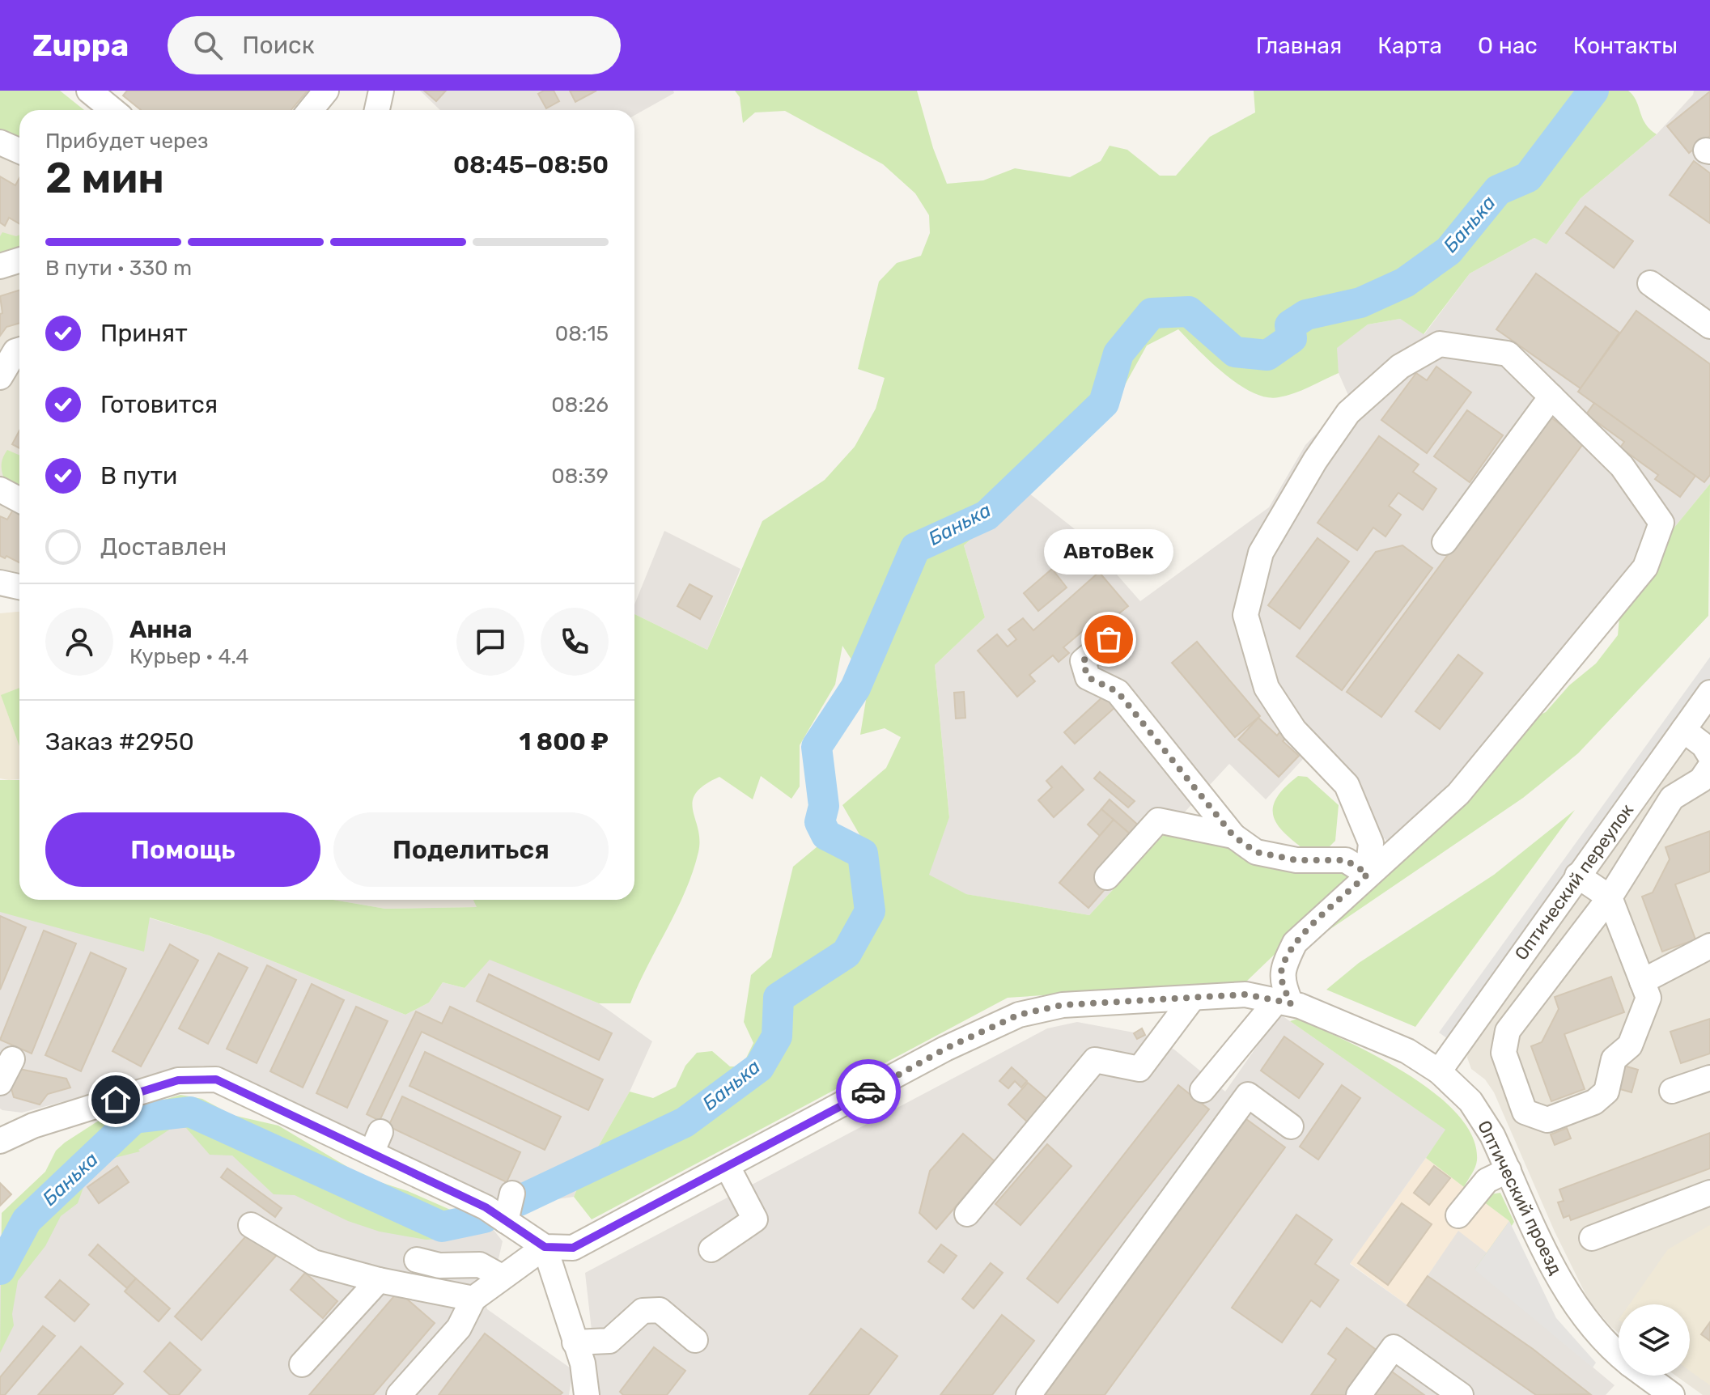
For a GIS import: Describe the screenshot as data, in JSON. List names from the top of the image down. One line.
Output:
{"streets":{"street":["Оптический переулок","Оптический проезд"]},"crossings":[["Оптический переулок","Оптический проезд"]],"water":["Банька"],"places":["АвтоВек"],"page":{"header":"Zuppa","search":"Поиск","nav":["Главная","Карта","О нас","Контакты"],"heading":["2 мин","Прибудет через","08:45–08:50"],"panel":["Анна","Курьер · 4.4","Заказ #2950","1 800 ₽"],"bar":"В пути · 330 m","list":[["Принят","08:15"],["Готовится","08:26"],["В пути","08:39"],"Доставлен"],"bubble":"АвтоВек","buttons":["Помощь","Поделиться"]}}
